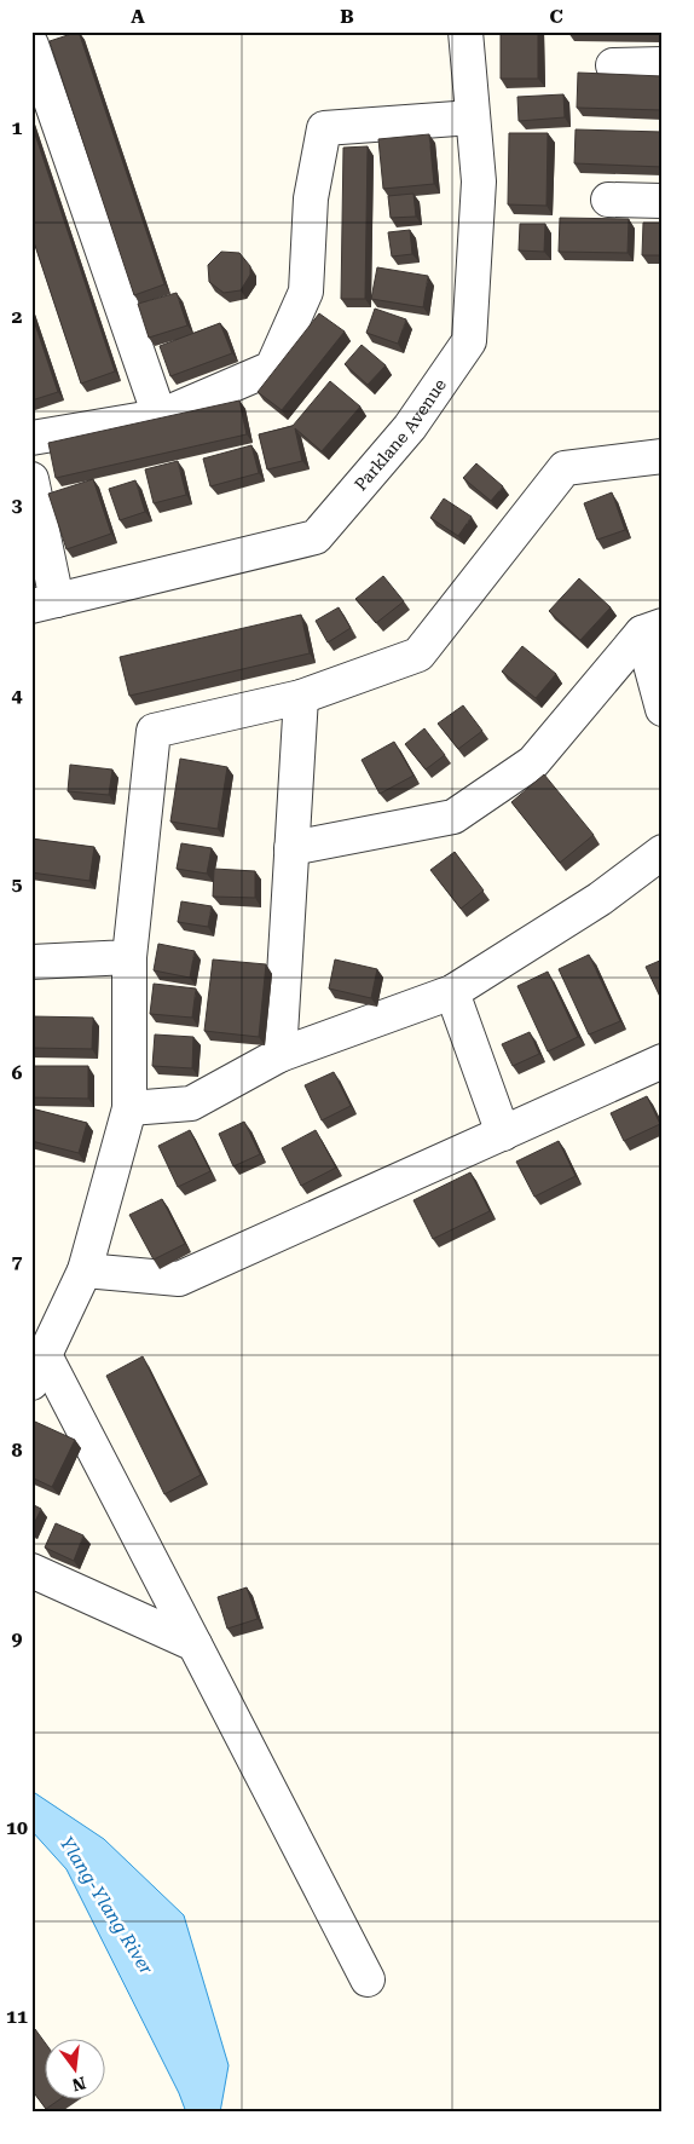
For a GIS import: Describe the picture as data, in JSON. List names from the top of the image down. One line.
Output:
{"streets":{"street":["Parklane Avenue"]},"water":["Ylang-Ylang River"],"north":"bottom","grid":{"columns":["A","B","C"],"rows":["1","2","3","4","5","6","7","8","9","10","11"]}}
